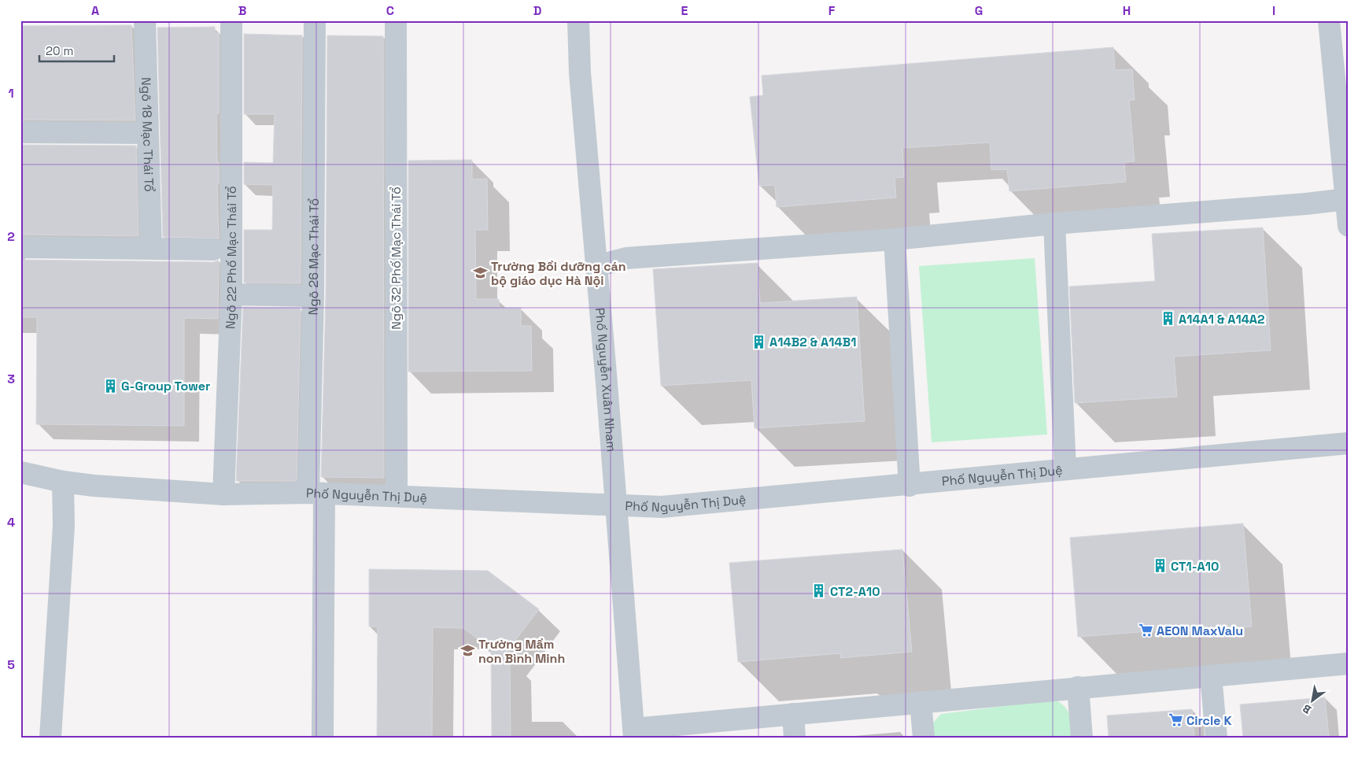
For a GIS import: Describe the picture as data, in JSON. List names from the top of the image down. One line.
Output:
{"streets":{"street":["Ngõ 18 Mạc Thái Tổ","Ngõ 26 Mạc Thái Tổ","Ngõ 22 Phố Mạc Thái Tổ","Ngõ 32 Phố Mạc Thái Tổ","Phố Nguyễn Xuân Nham","Phố Nguyễn Thị Duệ"]},"crossings":[["Ngõ 26 Mạc Thái Tổ","Phố Nguyễn Thị Duệ"],["Ngõ 22 Phố Mạc Thái Tổ","Phố Nguyễn Thị Duệ"],["Ngõ 32 Phố Mạc Thái Tổ","Phố Nguyễn Thị Duệ"],["Phố Nguyễn Xuân Nham","Phố Nguyễn Thị Duệ"]],"places":{"school or university":["Trường Bồi dưỡng cán bộ giáo dục Hà Nội","Trường Mầm non Bình Minh"],"building":["A14A1 & A14A2","A14B2 & A14B1","G-Group Tower","CT1-A10","CT2-A10"],"supermarket":["AEON MaxValu","Circle K"]},"scale_bar":"20 m","north":"bottom left","grid":{"columns":["A","B","C","D","E","F","G","H","I"],"rows":["1","2","3","4","5"]}}
